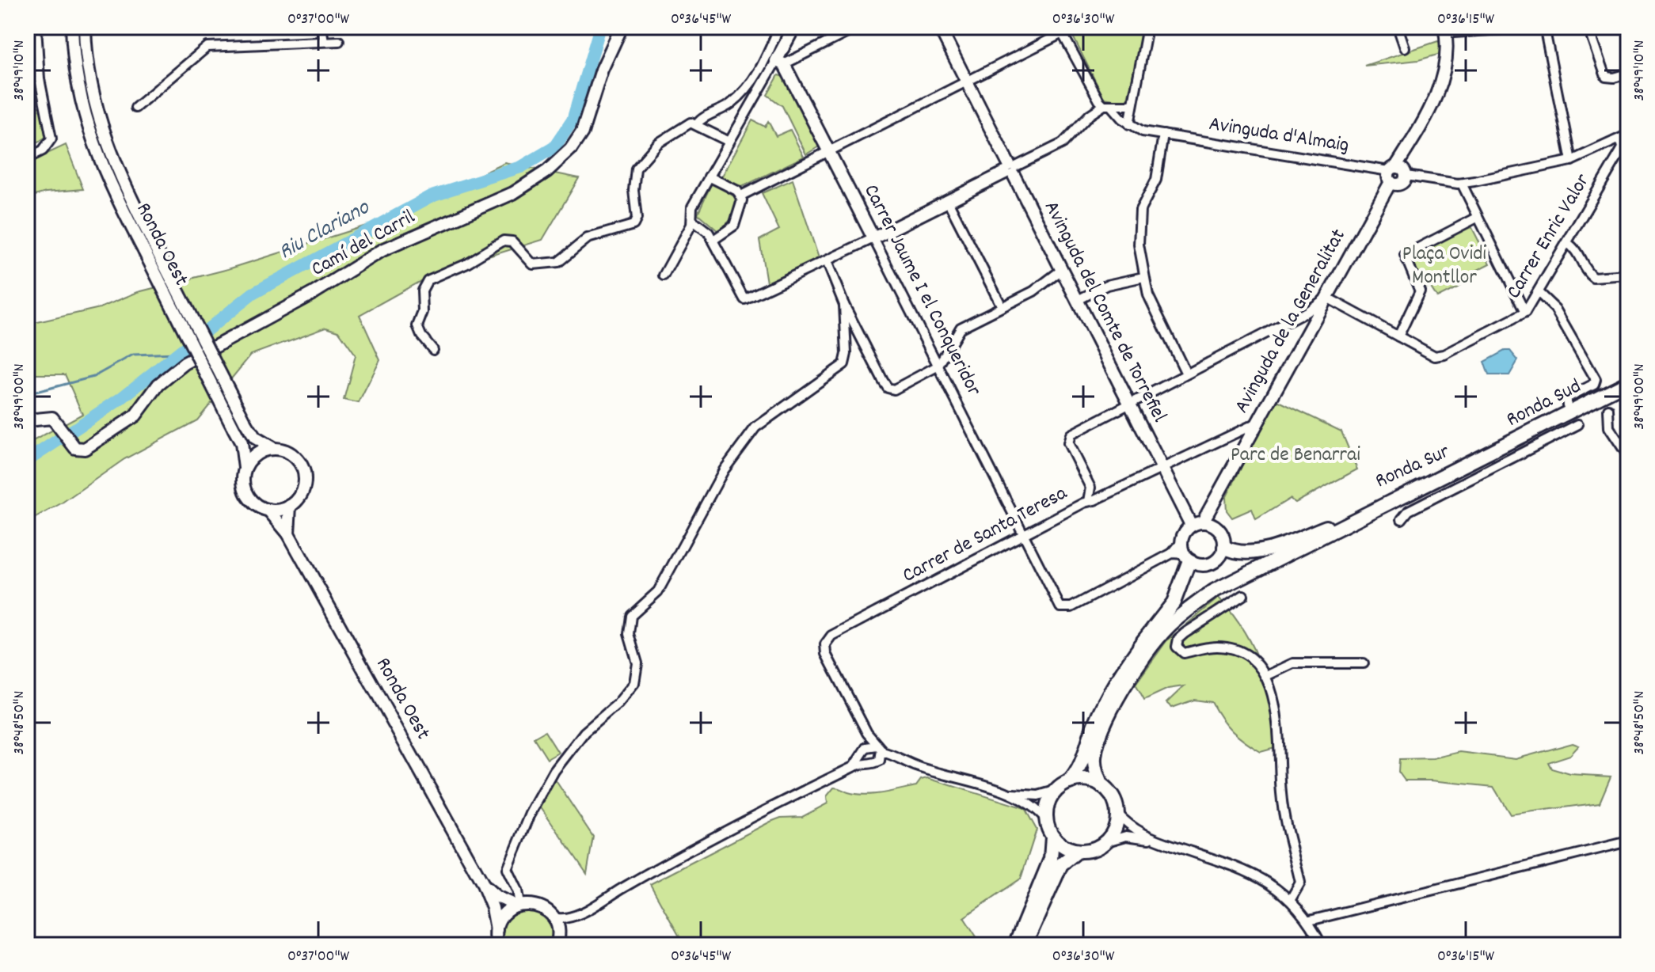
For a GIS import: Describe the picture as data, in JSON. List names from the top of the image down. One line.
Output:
{"streets":{"main road":["Ronda Sud","Ronda Sur"],"street":["Avinguda d'Almaig","Carrer Enric Valor","Camí del Carril","Ronda Oest","Carrer Jaume I el Conqueridor","Avinguda del Comte de Torrefiel","Avinguda de la Generalitat","Carrer de Santa Teresa"]},"crossings":[["Avinguda d'Almaig","Avinguda de la Generalitat"],["Carrer Jaume I el Conqueridor","Avinguda del Comte de Torrefiel"],["Carrer Jaume I el Conqueridor","Avinguda de la Generalitat"],["Carrer Jaume I el Conqueridor","Carrer de Santa Teresa"],["Avinguda del Comte de Torrefiel","Avinguda de la Generalitat"],["Avinguda del Comte de Torrefiel","Carrer de Santa Teresa"],["Avinguda de la Generalitat","Carrer de Santa Teresa"],["Ronda Sud","Ronda Sur"],["Ronda Sur","Carrer de Santa Teresa"]],"water":["Riu Clariano"],"parks":["Plaça Ovidi Montllor","Parc de Benarrai"],"coordinates":["0°37'00\"W","0°36'45\"W","0°36'30\"W","0°36'15\"W","38°49'10\"N","38°49'00\"N","38°48'50\"N"]}
